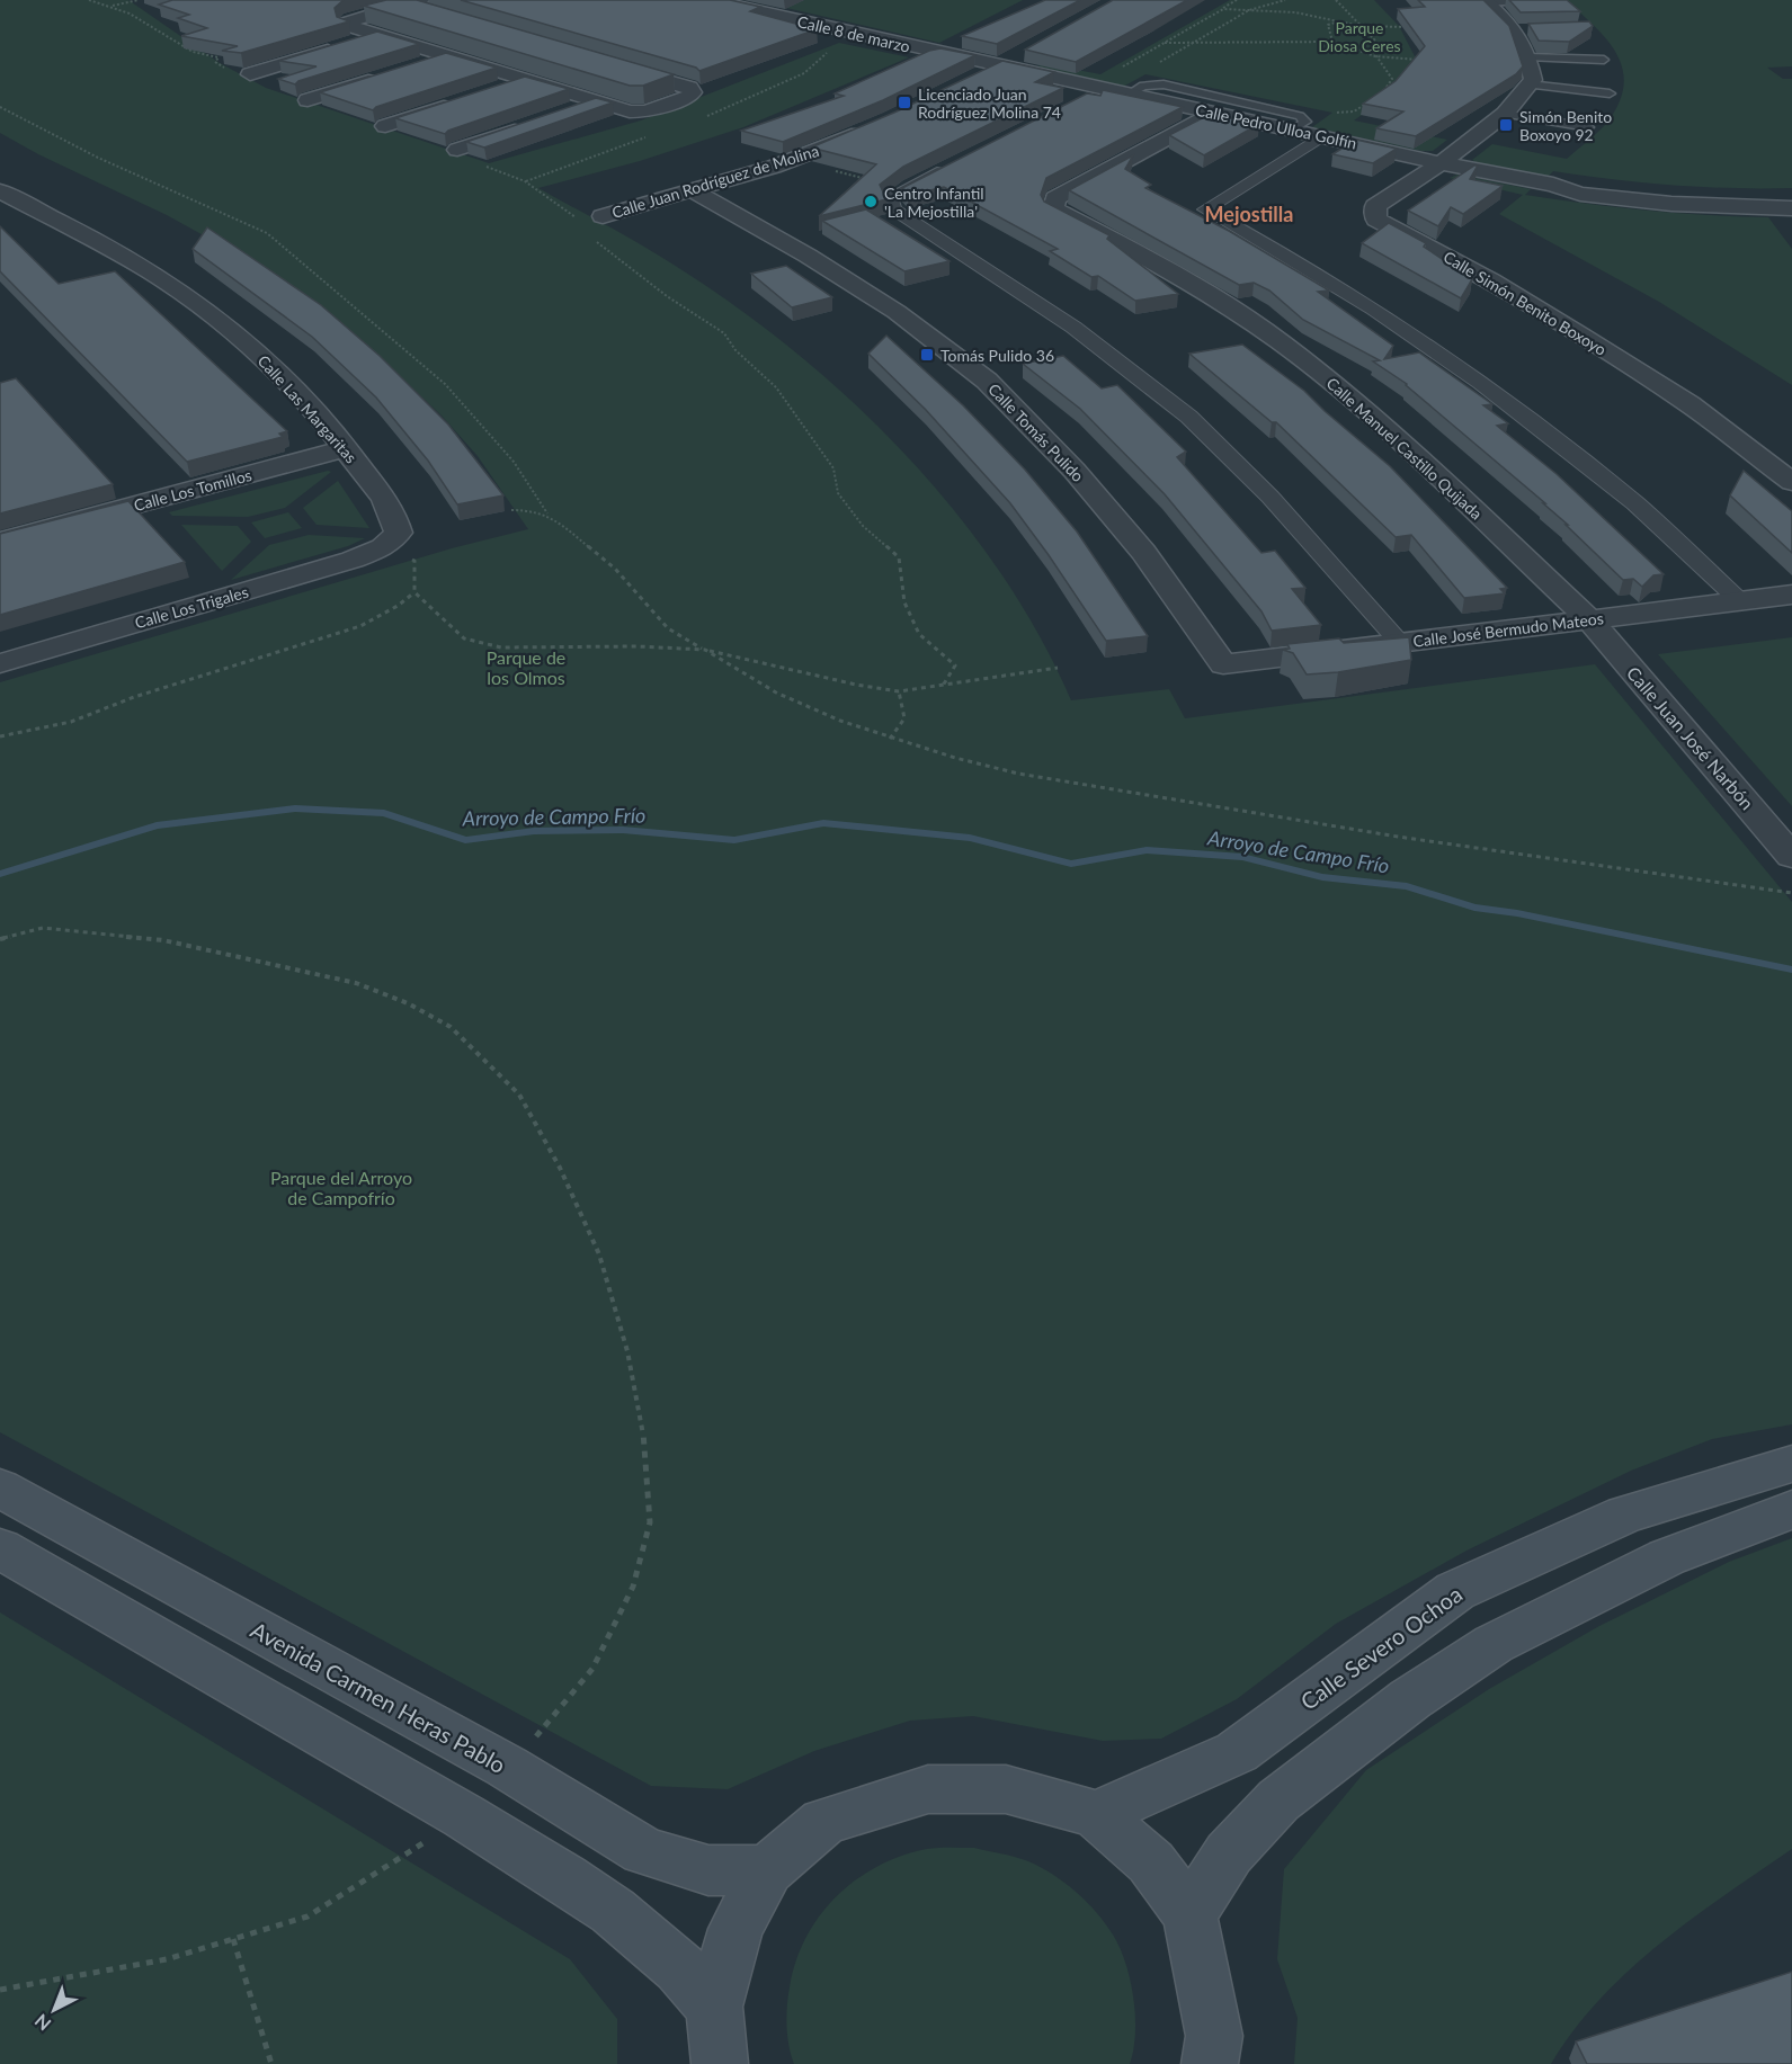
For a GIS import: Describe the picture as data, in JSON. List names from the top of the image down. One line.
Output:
{"streets":{"main road":["Calle Severo Ochoa","Avenida Carmen Heras Pablo"],"street":["Calle 8 de marzo","Calle Pedro Ulloa Golfín","Calle Juan Rodríguez de Molina","Calle Simón Benito Boxoyo","Calle Las Margaritas","Calle Tomás Pulido","Calle Manuel Castillo Quijada","Calle Los Tomillos","Calle Los Trigales","Calle José Bermudo Mateos","Calle Juan José Narbón"]},"crossings":[["Calle 8 de marzo","Calle Pedro Ulloa Golfín"],["Calle Pedro Ulloa Golfín","Calle Simón Benito Boxoyo"],["Calle Pedro Ulloa Golfín","Calle Manuel Castillo Quijada"],["Calle Juan Rodríguez de Molina","Calle Tomás Pulido"],["Calle Las Margaritas","Calle Los Tomillos"],["Calle Las Margaritas","Calle Los Trigales"],["Calle Tomás Pulido","Calle José Bermudo Mateos"],["Calle Manuel Castillo Quijada","Calle José Bermudo Mateos"],["Calle Manuel Castillo Quijada","Calle Juan José Narbón"],["Calle José Bermudo Mateos","Calle Juan José Narbón"]],"districts":["Mejostilla"],"water":["Arroyo de Campo Frío"],"parks":["Parque Diosa Ceres","Parque de los Olmos","Parque del Arroyo de Campofrío"],"places":{"transit":["Licenciado Juan Rodríguez Molina 74","Simón Benito Boxoyo 92","Tomás Pulido 36"],"other":["Centro Infantil 'La Mejostilla'"]},"north":"bottom left"}
